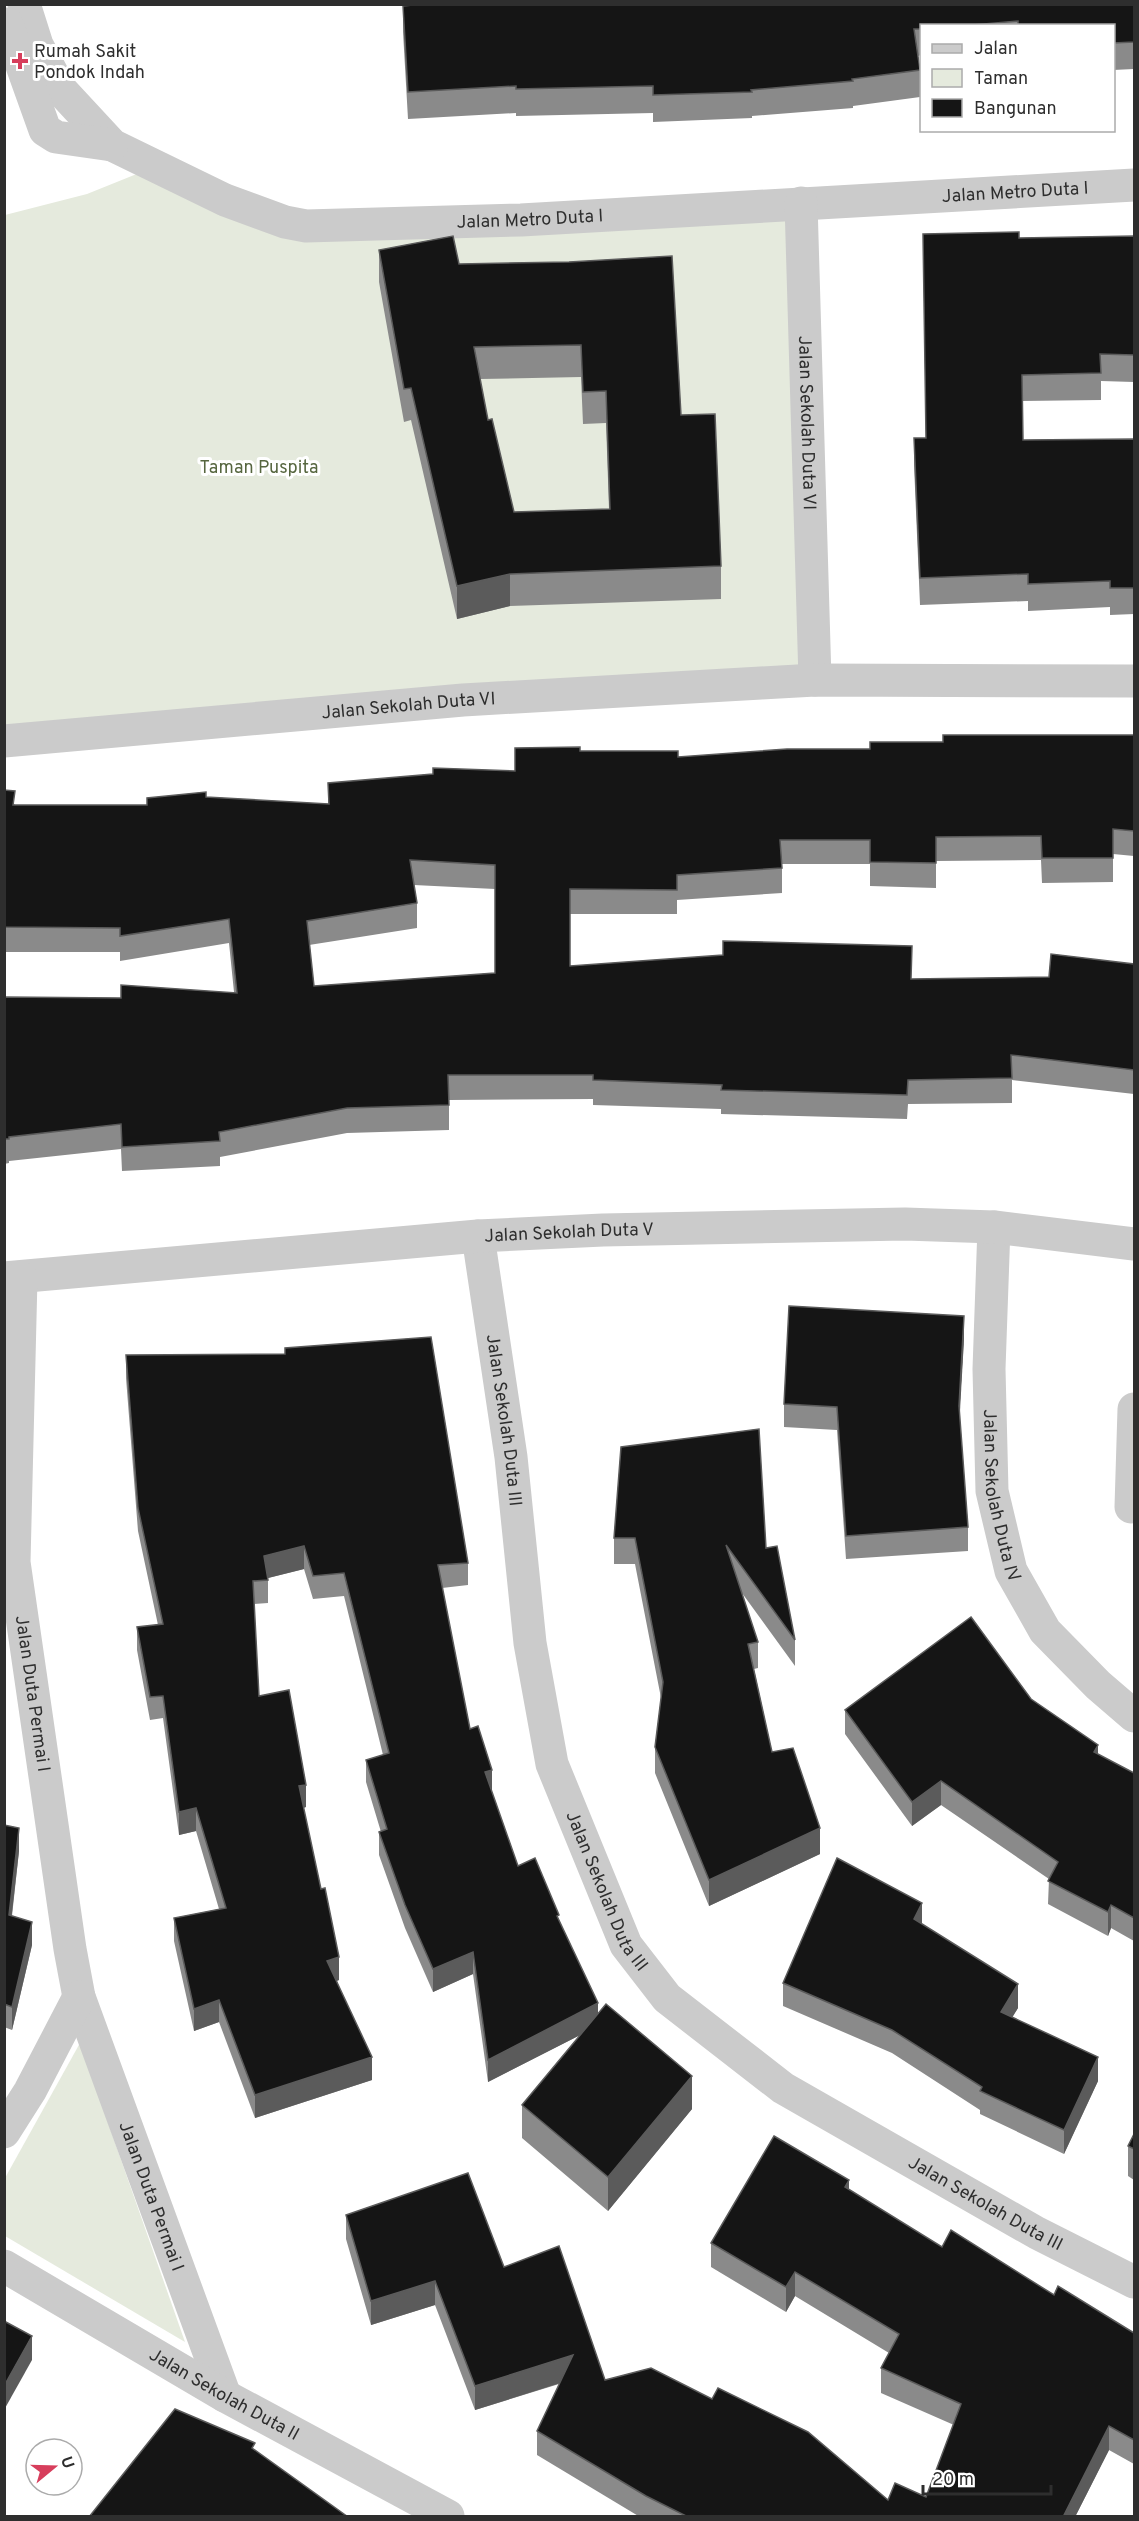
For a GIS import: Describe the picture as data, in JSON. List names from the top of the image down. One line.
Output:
{"streets":{"street":["Jalan Metro Duta I","Jalan Sekolah Duta VI","Jalan Sekolah Duta V","Jalan Sekolah Duta III","Jalan Sekolah Duta IV","Jalan Duta Permai I","Jalan Sekolah Duta II"]},"crossings":[["Jalan Metro Duta I","Jalan Sekolah Duta VI"],["Jalan Sekolah Duta V","Jalan Sekolah Duta III"],["Jalan Sekolah Duta V","Jalan Sekolah Duta IV"],["Jalan Sekolah Duta V","Jalan Duta Permai I"],["Jalan Duta Permai I","Jalan Sekolah Duta II"]],"parks":["Taman Puspita"],"places":{"health":["Rumah Sakit Pondok Indah"]},"legend":["Jalan","Taman","Bangunan"],"scale_bar":"20 m","north":"right"}
